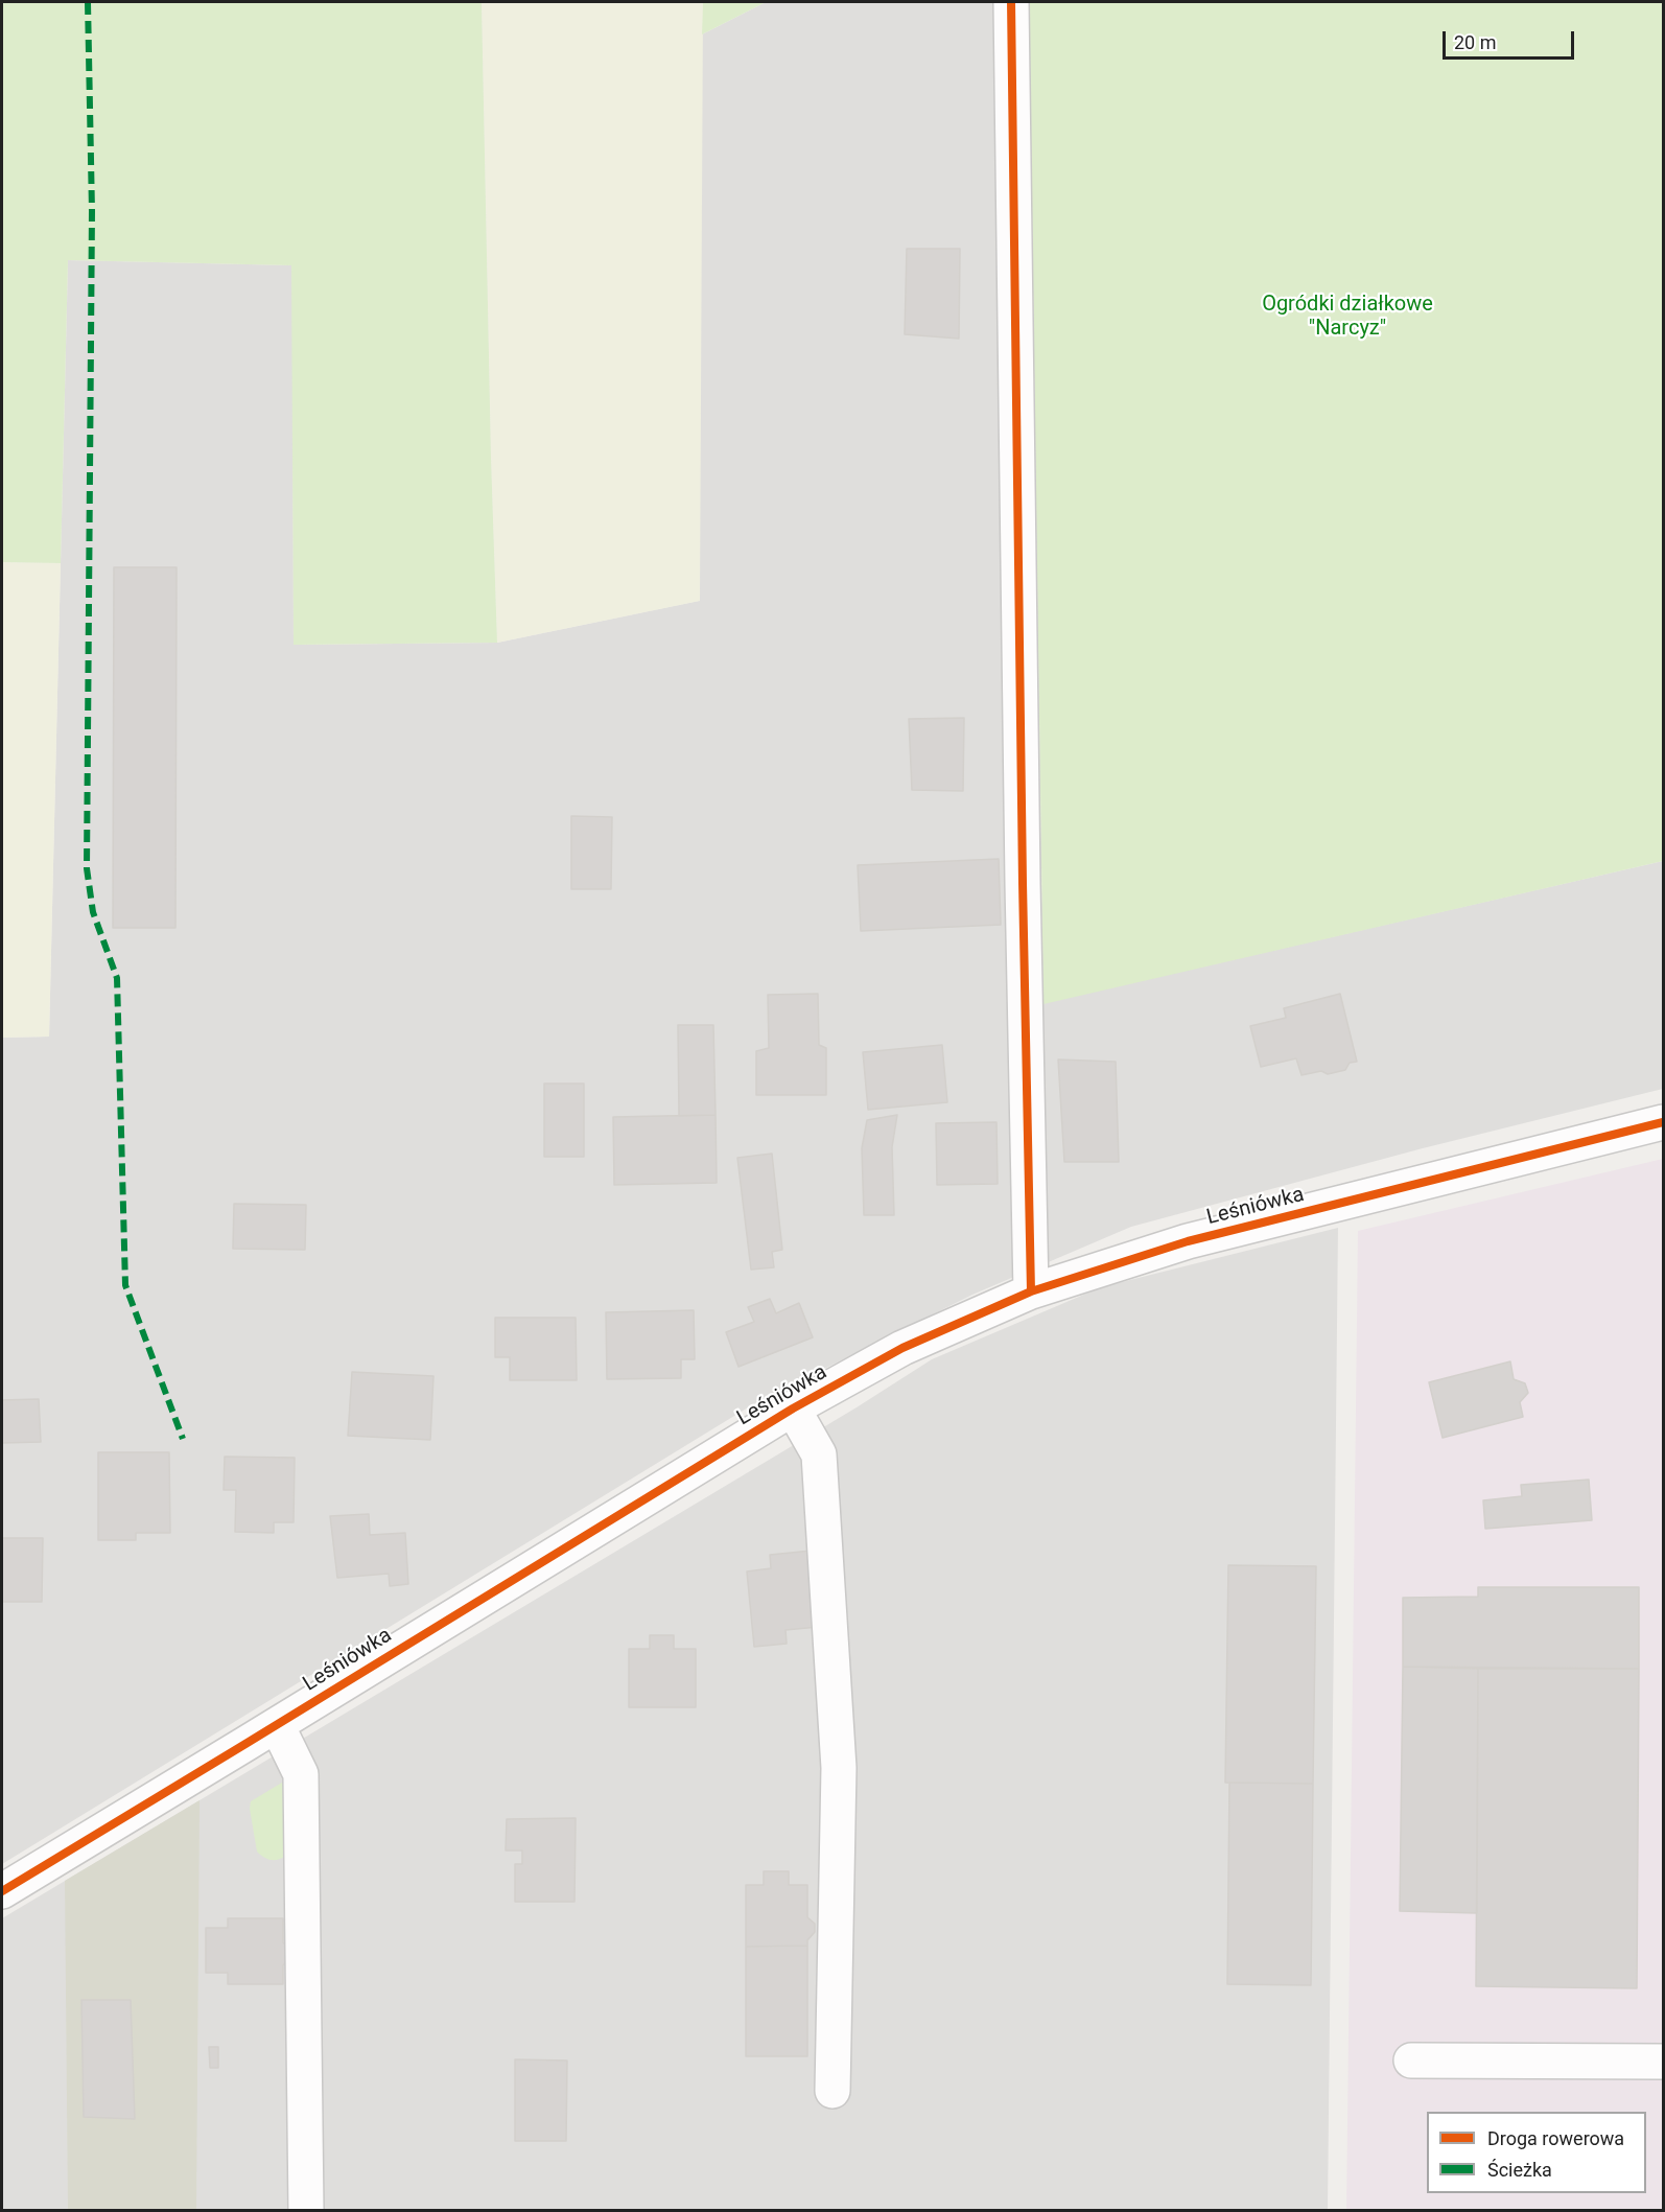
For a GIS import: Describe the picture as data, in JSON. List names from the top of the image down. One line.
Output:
{"streets":{"street":["Leśniówka"]},"parks":["Ogródki działkowe \"Narcyz\""],"legend":["Droga rowerowa","Ścieżka"],"scale_bar":"20 m"}
